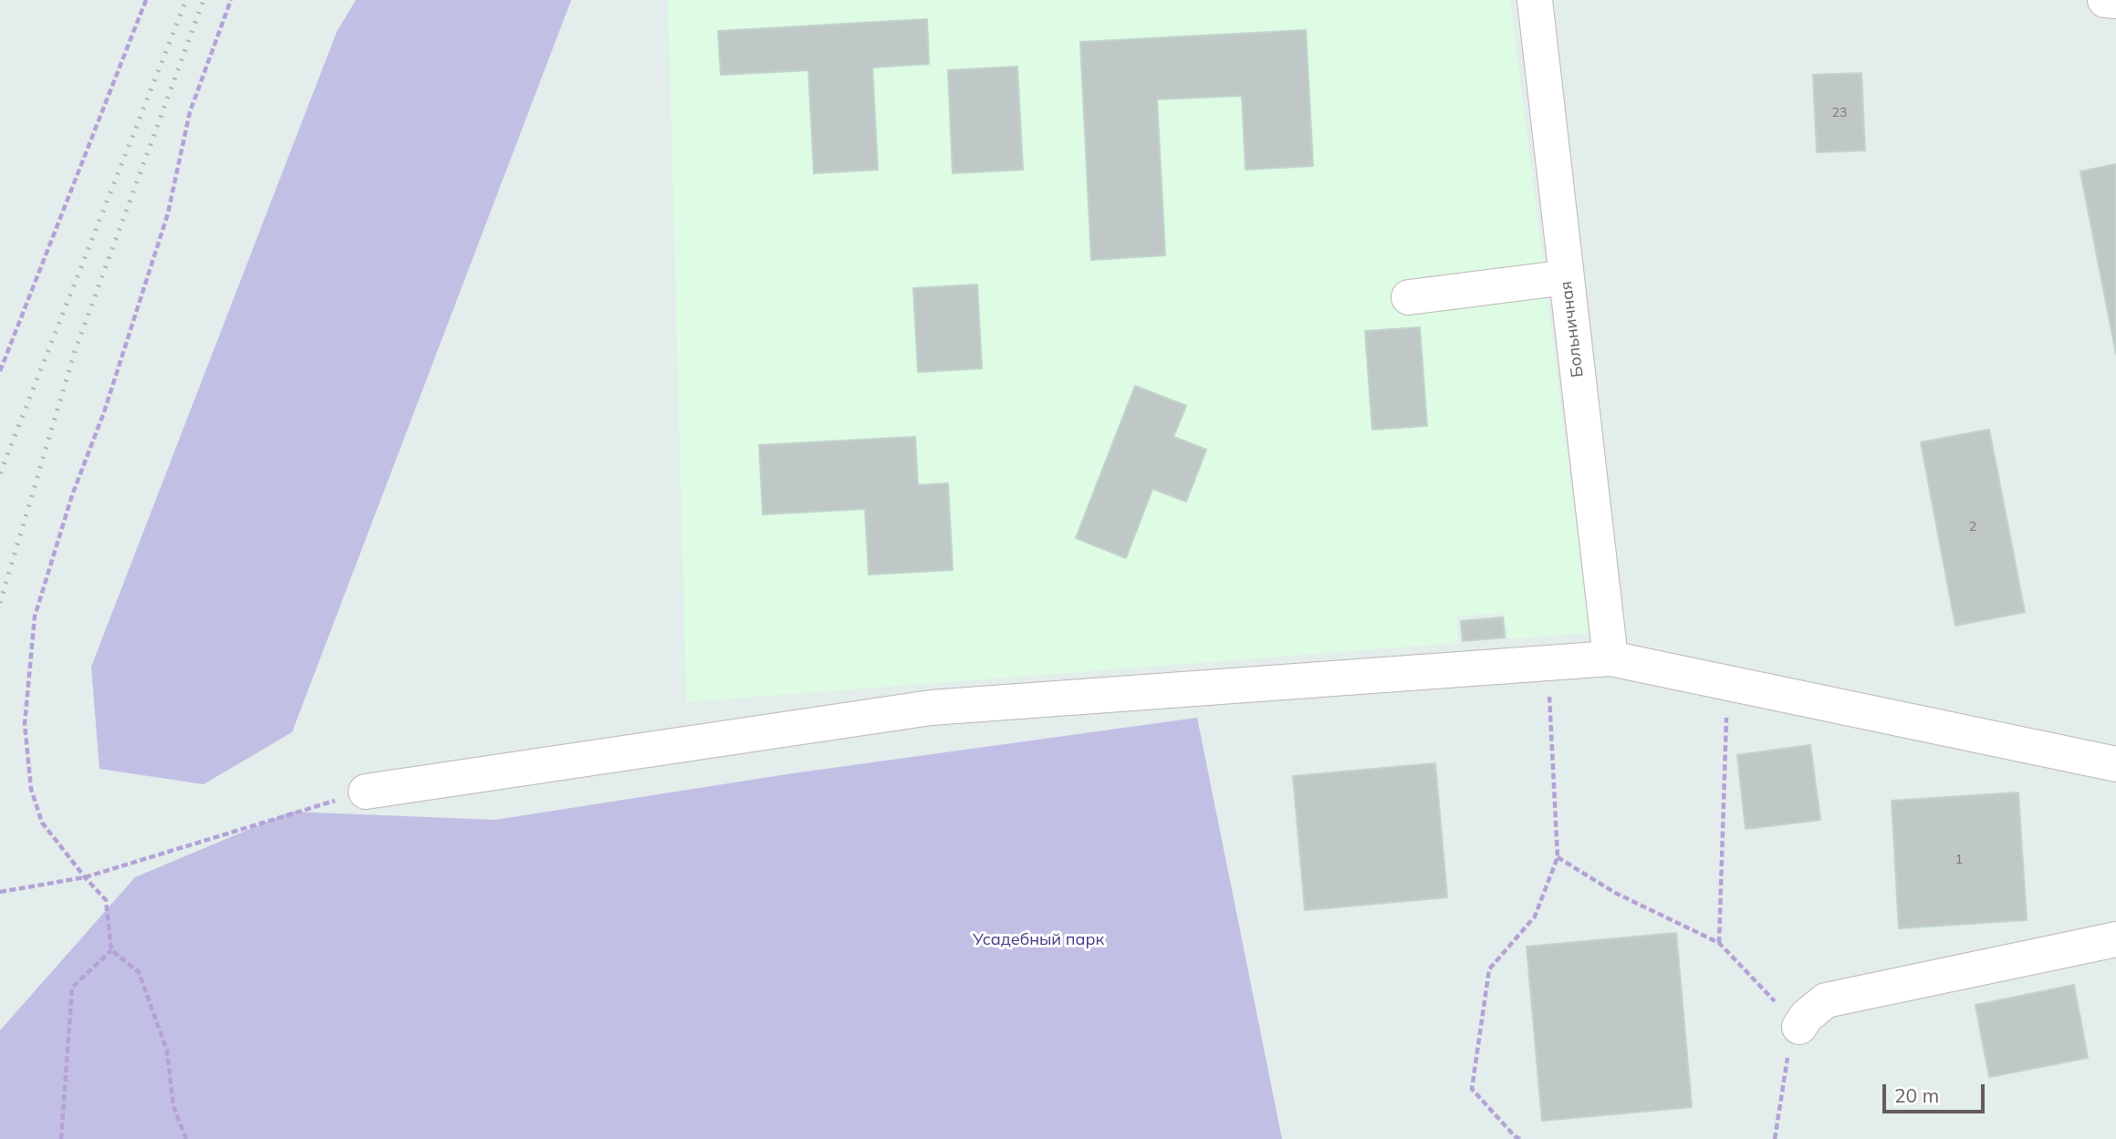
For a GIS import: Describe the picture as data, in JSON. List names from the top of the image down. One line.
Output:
{"streets":{"street":["Больничная"]},"parks":["Усадебный парк"],"house_numbers":["23","2","1"],"scale_bar":"20 m"}
